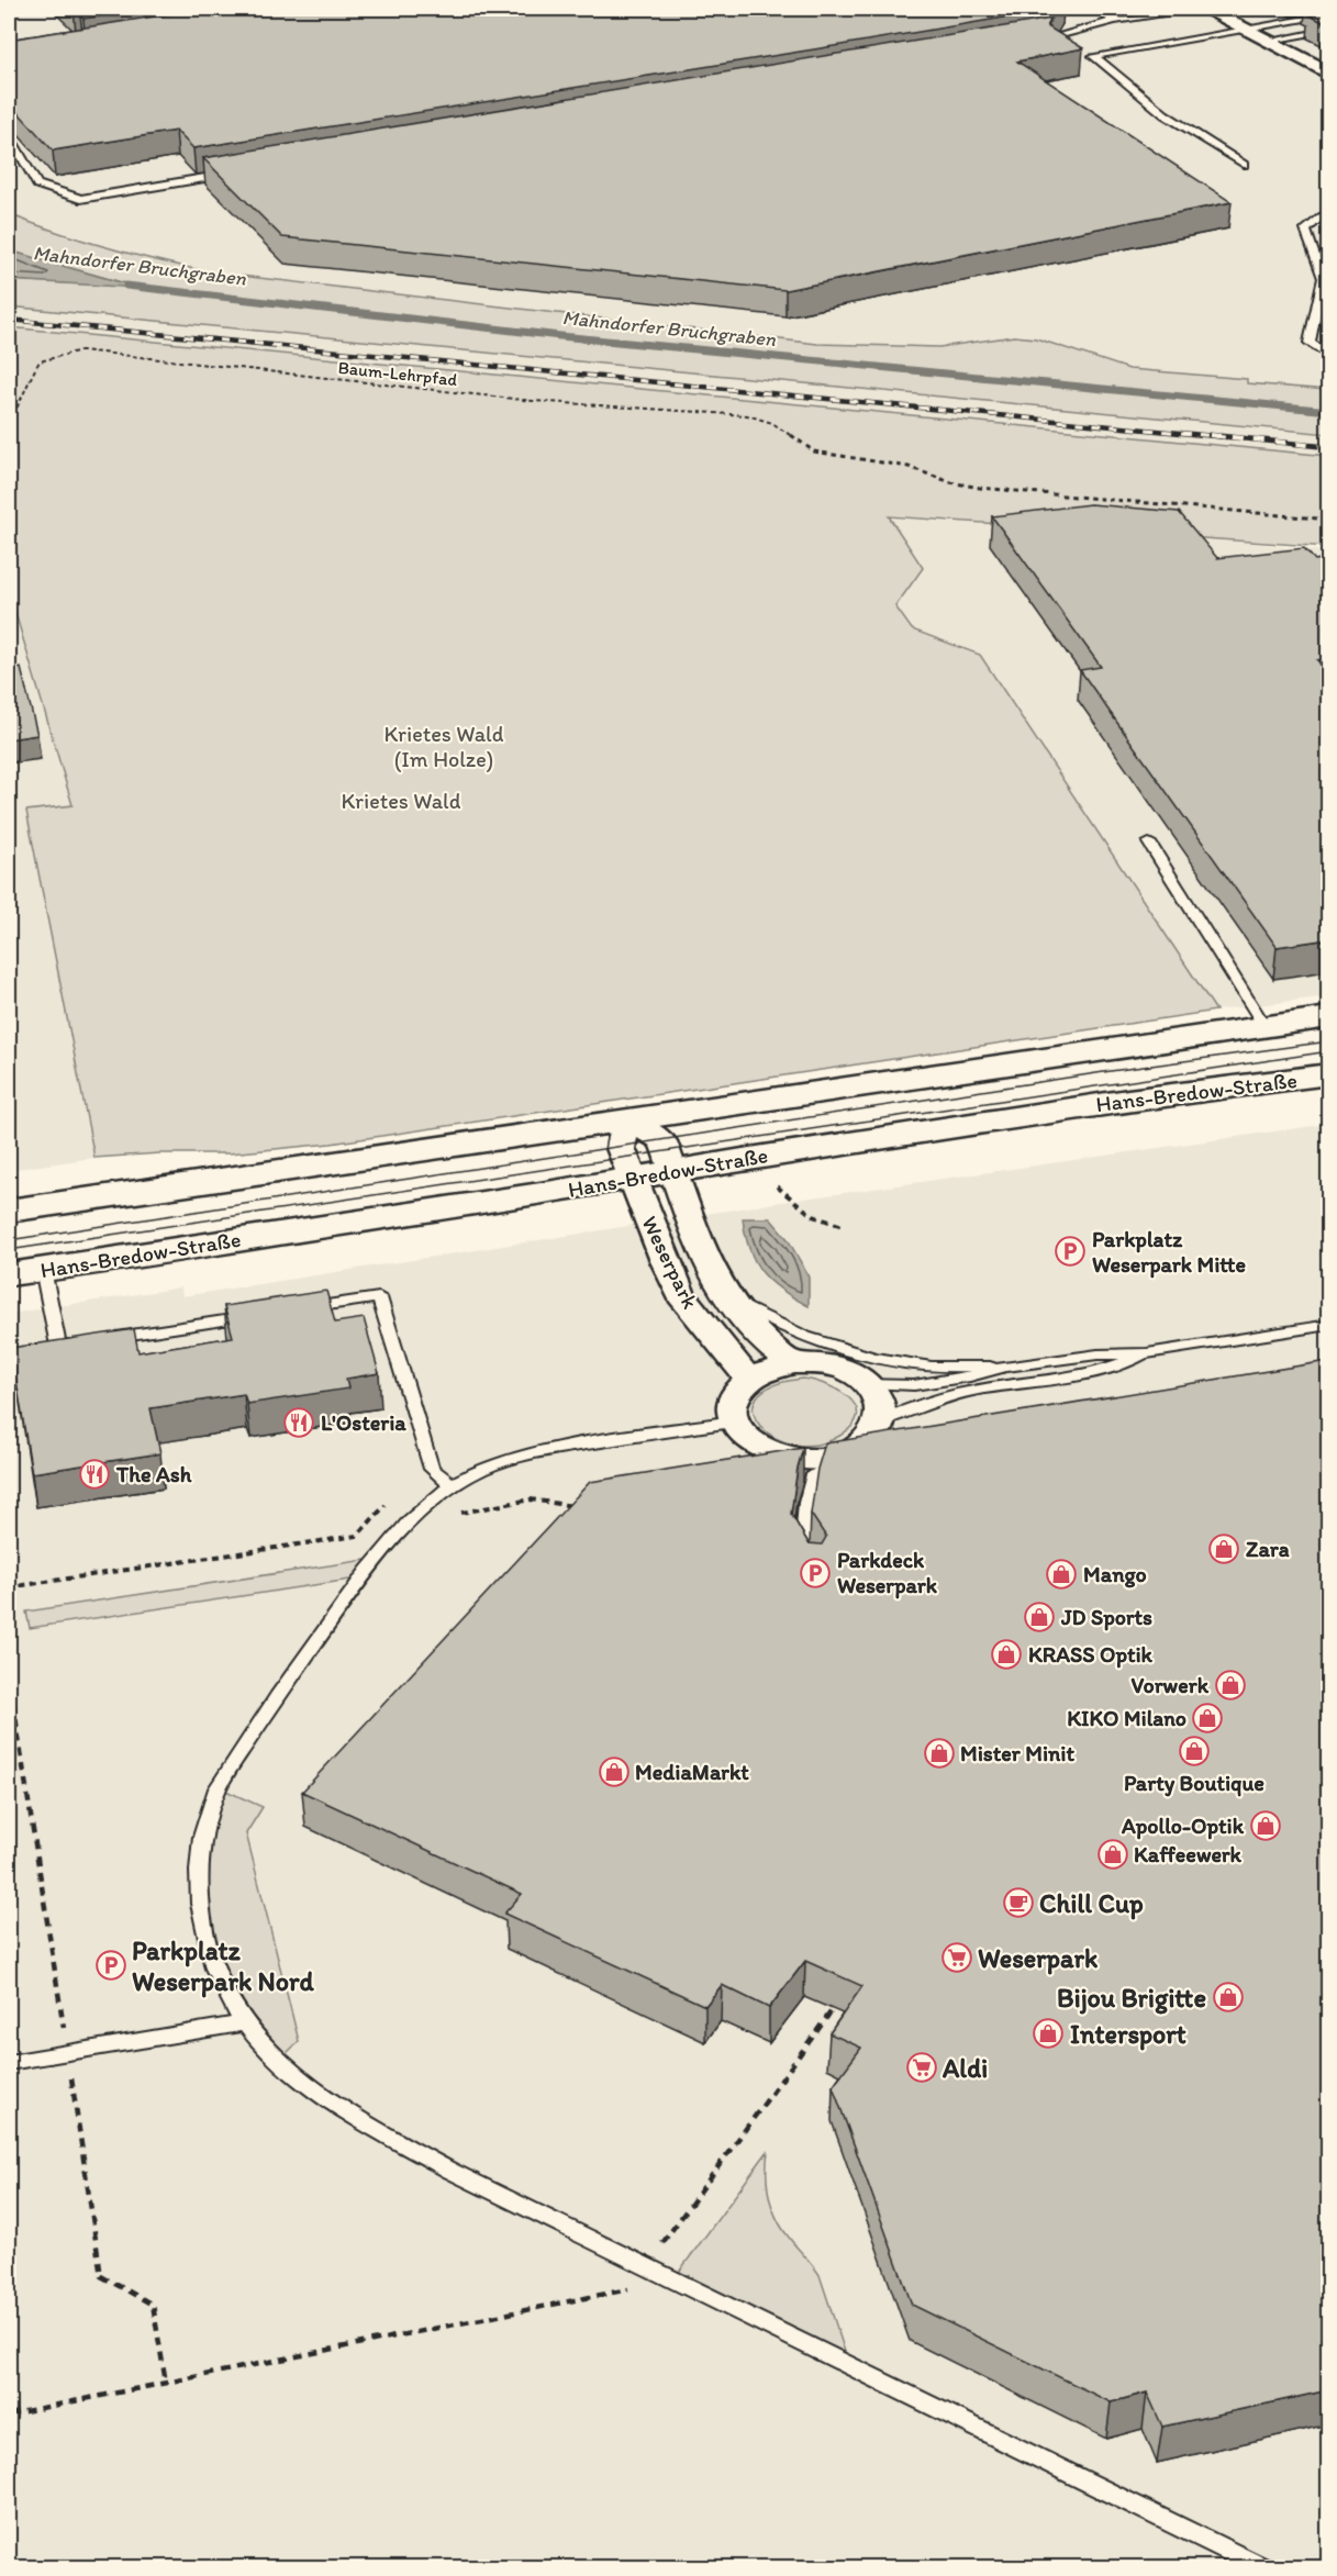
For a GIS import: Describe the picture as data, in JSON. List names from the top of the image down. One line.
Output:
{"streets":{"main road":["Hans-Bredow-Straße"],"street":["Weserpark"],"path":["Baum-Lehrpfad"]},"crossings":[["Hans-Bredow-Straße","Weserpark"]],"water":["Mahndorfer Bruchgraben"],"parks":["Krietes Wald (Im Holze)","Krietes Wald"],"places":{"parking":["Parkplatz Weserpark Mitte","Parkdeck Weserpark","Parkplatz Weserpark Nord"],"restaurant":["L'Osteria","The Ash"],"shop":["Zara","Mango","JD Sports","KRASS Optik","Vorwerk","KIKO Milano","Party Boutique","Mister Minit","MediaMarkt","Apollo-Optik","Kaffeewerk","Bijou Brigitte","Intersport"],"cafe":["Chill Cup"],"supermarket":["Weserpark","Aldi"]}}
